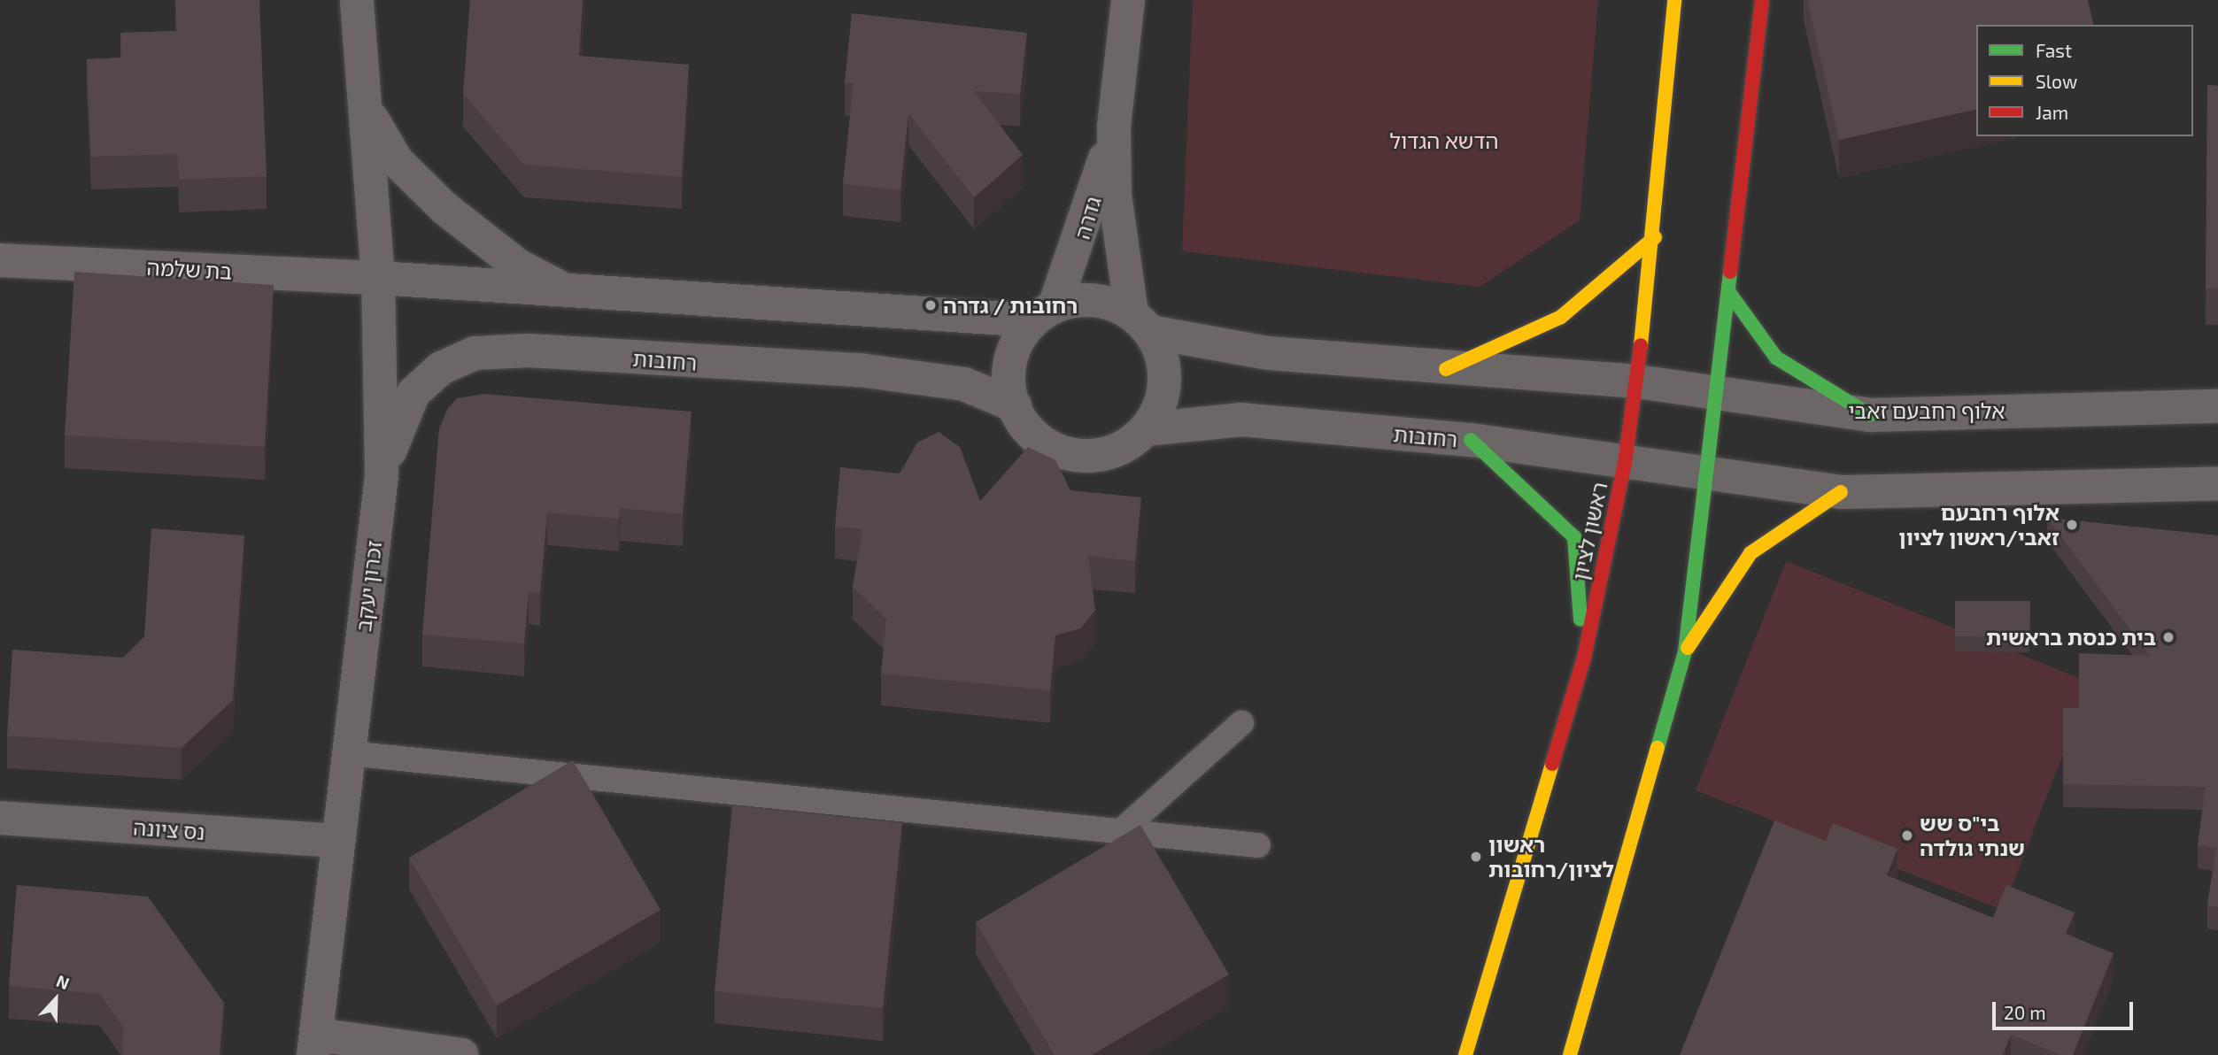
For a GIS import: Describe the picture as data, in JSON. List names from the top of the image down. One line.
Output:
{"streets":{"main road":["ראשון לציון"],"street":["גדרה","בת שלמה","רחובות","אלוף רחבעם זאבי","זכרון יעקב","נס ציונה"]},"crossings":[["גדרה","רחובות"],["בת שלמה","זכרון יעקב"],["רחובות","ראשון לציון"],["רחובות","זכרון יעקב"],["אלוף רחבעם זאבי","ראשון לציון"],["זכרון יעקב","נס ציונה"]],"parks":["הדשא הגדול"],"places":["רחובות / גדרה","אלוף רחבעם זאבי/ראשון לציון","בית כנסת בראשית","בי\"ס שש שנתי גולדה","ראשון לציון/רחובות"],"legend":["Fast","Slow","Jam"],"scale_bar":"20 m","north":"top"}
